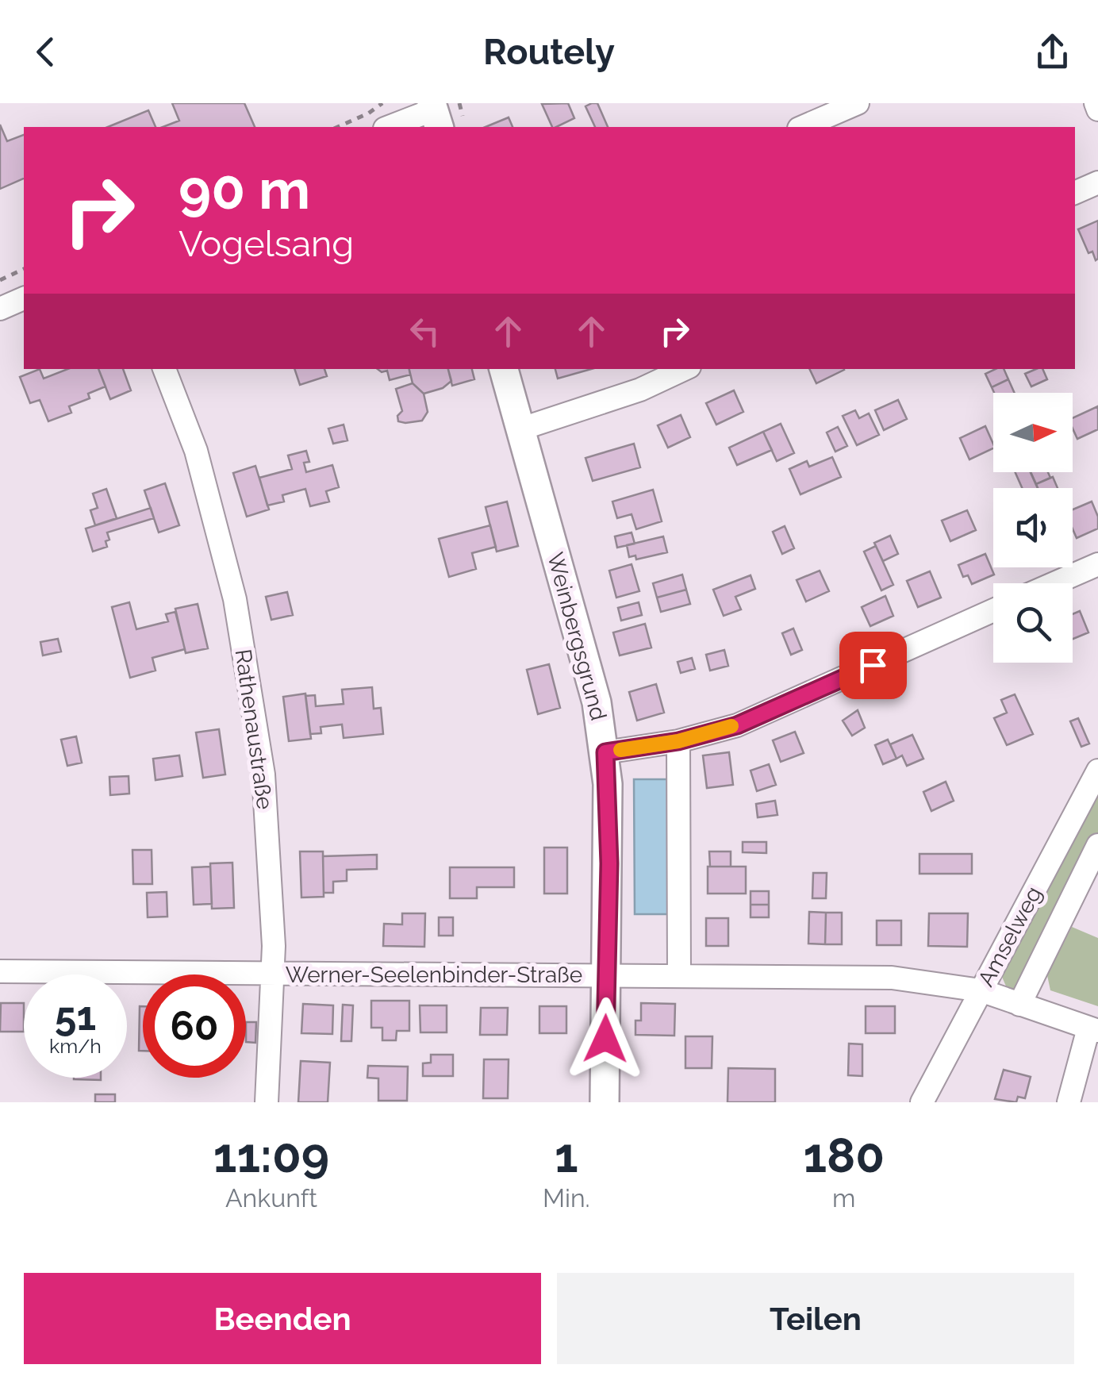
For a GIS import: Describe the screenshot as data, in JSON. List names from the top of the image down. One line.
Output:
{"streets":{"main road":["Weinbergsgrund"],"street":["Rathenaustraße","Amselweg","Werner-Seelenbinder-Straße"]},"crossings":[["Weinbergsgrund","Werner-Seelenbinder-Straße"],["Rathenaustraße","Werner-Seelenbinder-Straße"],["Amselweg","Werner-Seelenbinder-Straße"]],"north":"right","page":{"header":"Routely","turn":["90 m","Vogelsang"],"speed":"51 km/h","limit":"60","eta":["11:09","Ankunft","1","Min.","180","m"],"buttons":["Beenden","Teilen"]}}
